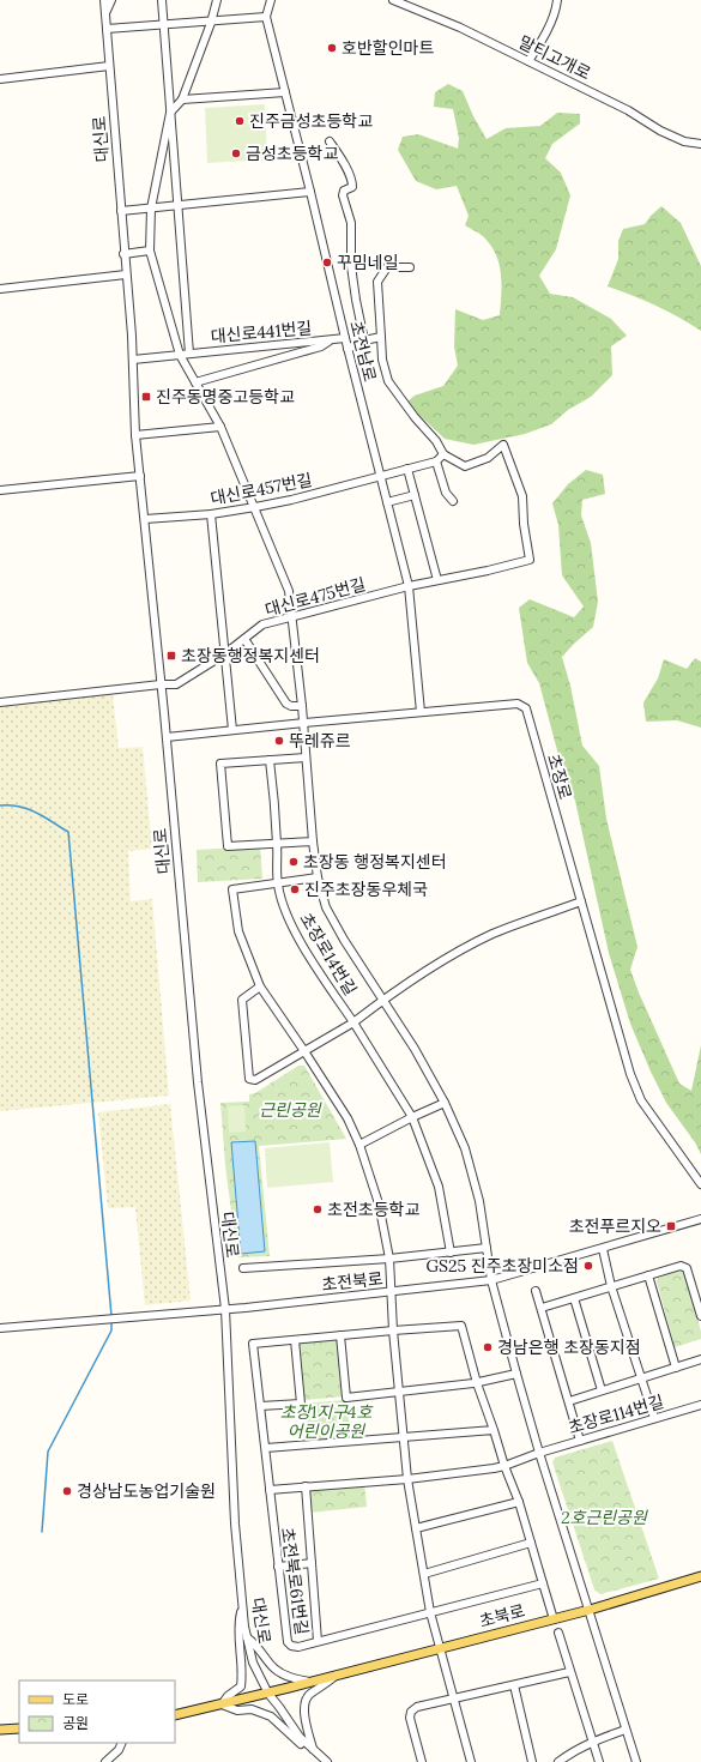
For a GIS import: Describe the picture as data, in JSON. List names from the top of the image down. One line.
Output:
{"streets":{"main road":["초북로"],"street":["말티고개로","대신로","대신로441번길","초전남로","대신로457번길","대신로475번길","초장로","초장로14번길","초전북로","초장로114번길","초전북로61번길"]},"crossings":[["대신로","대신로441번길"],["대신로","대신로457번길"],["대신로","대신로475번길"],["대신로","초장로"],["대신로","초전북로"],["대신로","초북로"],["대신로441번길","초전남로"],["대신로441번길","초장로14번길"],["초전남로","대신로457번길"],["초전남로","대신로475번길"],["초전남로","초장로"],["대신로457번길","초장로14번길"],["대신로475번길","초장로14번길"],["초장로","초장로14번길"],["초장로14번길","초전북로"],["초장로14번길","초장로114번길"],["초장로14번길","초북로"]],"parks":["근린공원","초장1지구4호 어린이공원","2호근린공원"],"places":{"other":["호반할인마트","진주금성초등학교","금성초등학교","꾸밈네일","뚜레쥬르","초장동 행정복지센터","진주초장동우체국","초전초등학교","GS25 진주초장미소점","경남은행 초장동지점","경상남도농업기술원"],"transit":["진주동명중고등학교","초장동행정복지센터","초전푸르지오"]},"legend":["도로","공원"]}
